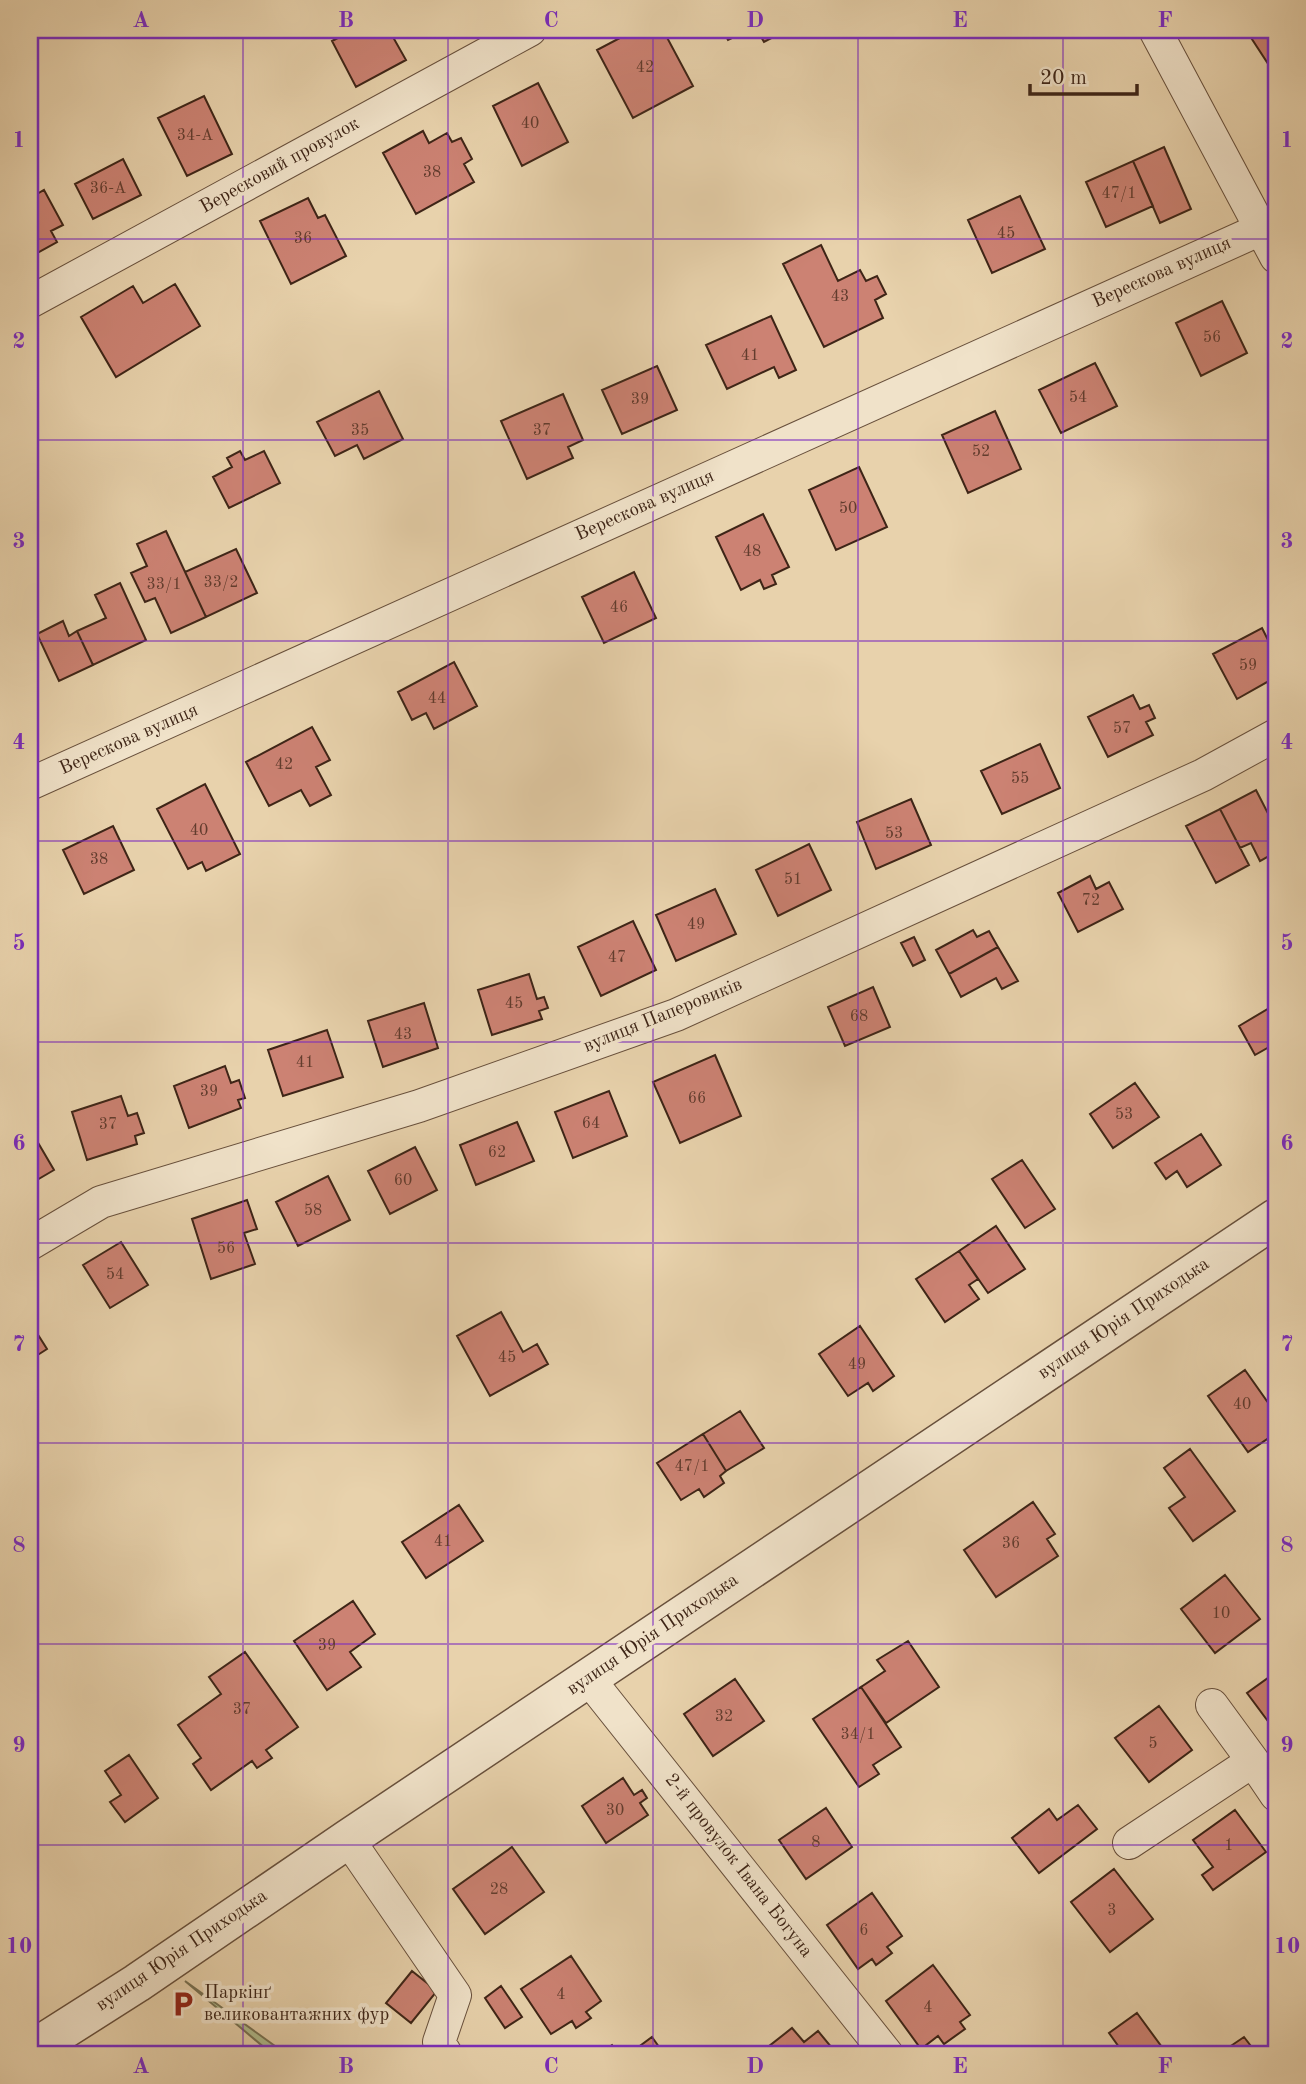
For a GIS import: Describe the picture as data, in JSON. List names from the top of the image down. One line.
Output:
{"streets":{"street":["Вересковий провулок","Верескова вулиця","вулиця Паперовиків","вулиця Юрія Приходька","2-й провулок Івана Богуна"]},"crossings":[["вулиця Юрія Приходька","2-й провулок Івана Богуна"]],"places":{"parking":["Паркінґ великовантажних фур"]},"house_numbers":["42","40","34-А","38","36-А","47/1","45","36","43","56","41","54","39","35","37","52","50","48","33/2","33/1","46","59","44","57","42","55","40","53","38","51","72","49","47","45","68","43","41","39","66","53","64","37","62","60","58","56","54","45","49","40","47/1","41","36","10","39","37","32","34/1","5","30","8","1","28","3","6","4","4"],"scale_bar":"20 m","grid":{"columns":["A","B","C","D","E","F"],"rows":["1","2","3","4","5","6","7","8","9","10"]}}
